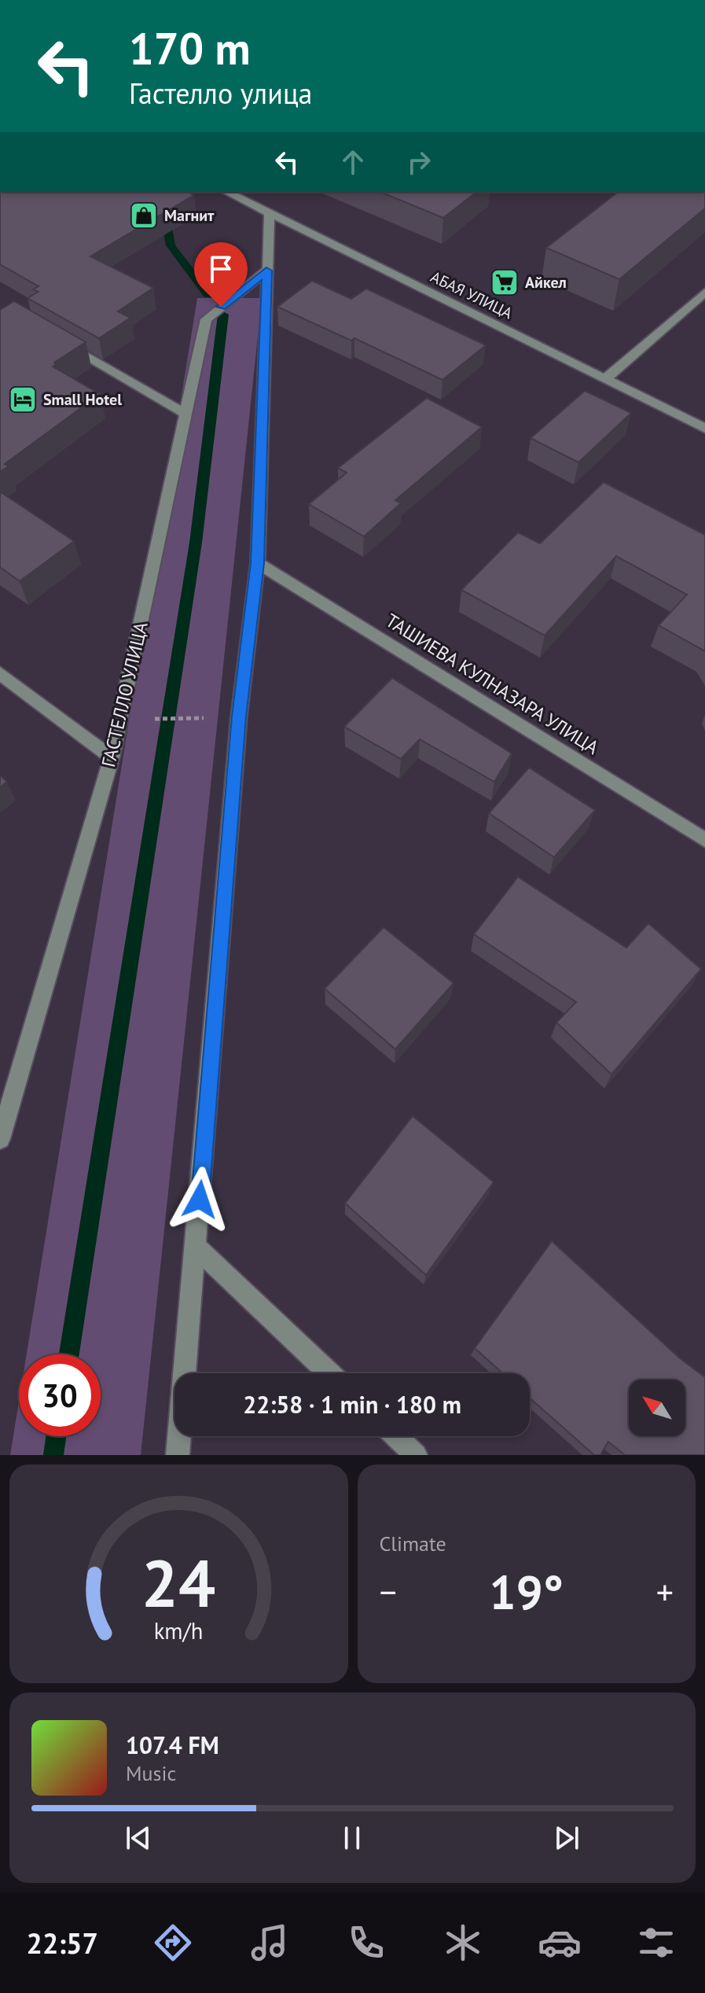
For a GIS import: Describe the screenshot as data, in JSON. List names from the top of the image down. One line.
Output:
{"streets":{"street":["АБАЯ УЛИЦА","ТАШИЕВА КУЛНАЗАРА УЛИЦА","ГАСТЕЛЛО УЛИЦА"]},"places":{"shop":["Магнит"],"supermarket":["Айкел"],"hotel":["Small Hotel"]},"north":"top left","page":{"turn":["170 m","Гастелло улица"],"limit":"30","trip":"22:58 · 1 min · 180 m","tile":"Climate","heat":["−","19°","+"],"song":["107.4 FM","Music"],"tabs":"22:57","gauge":["24","km/h"]}}
